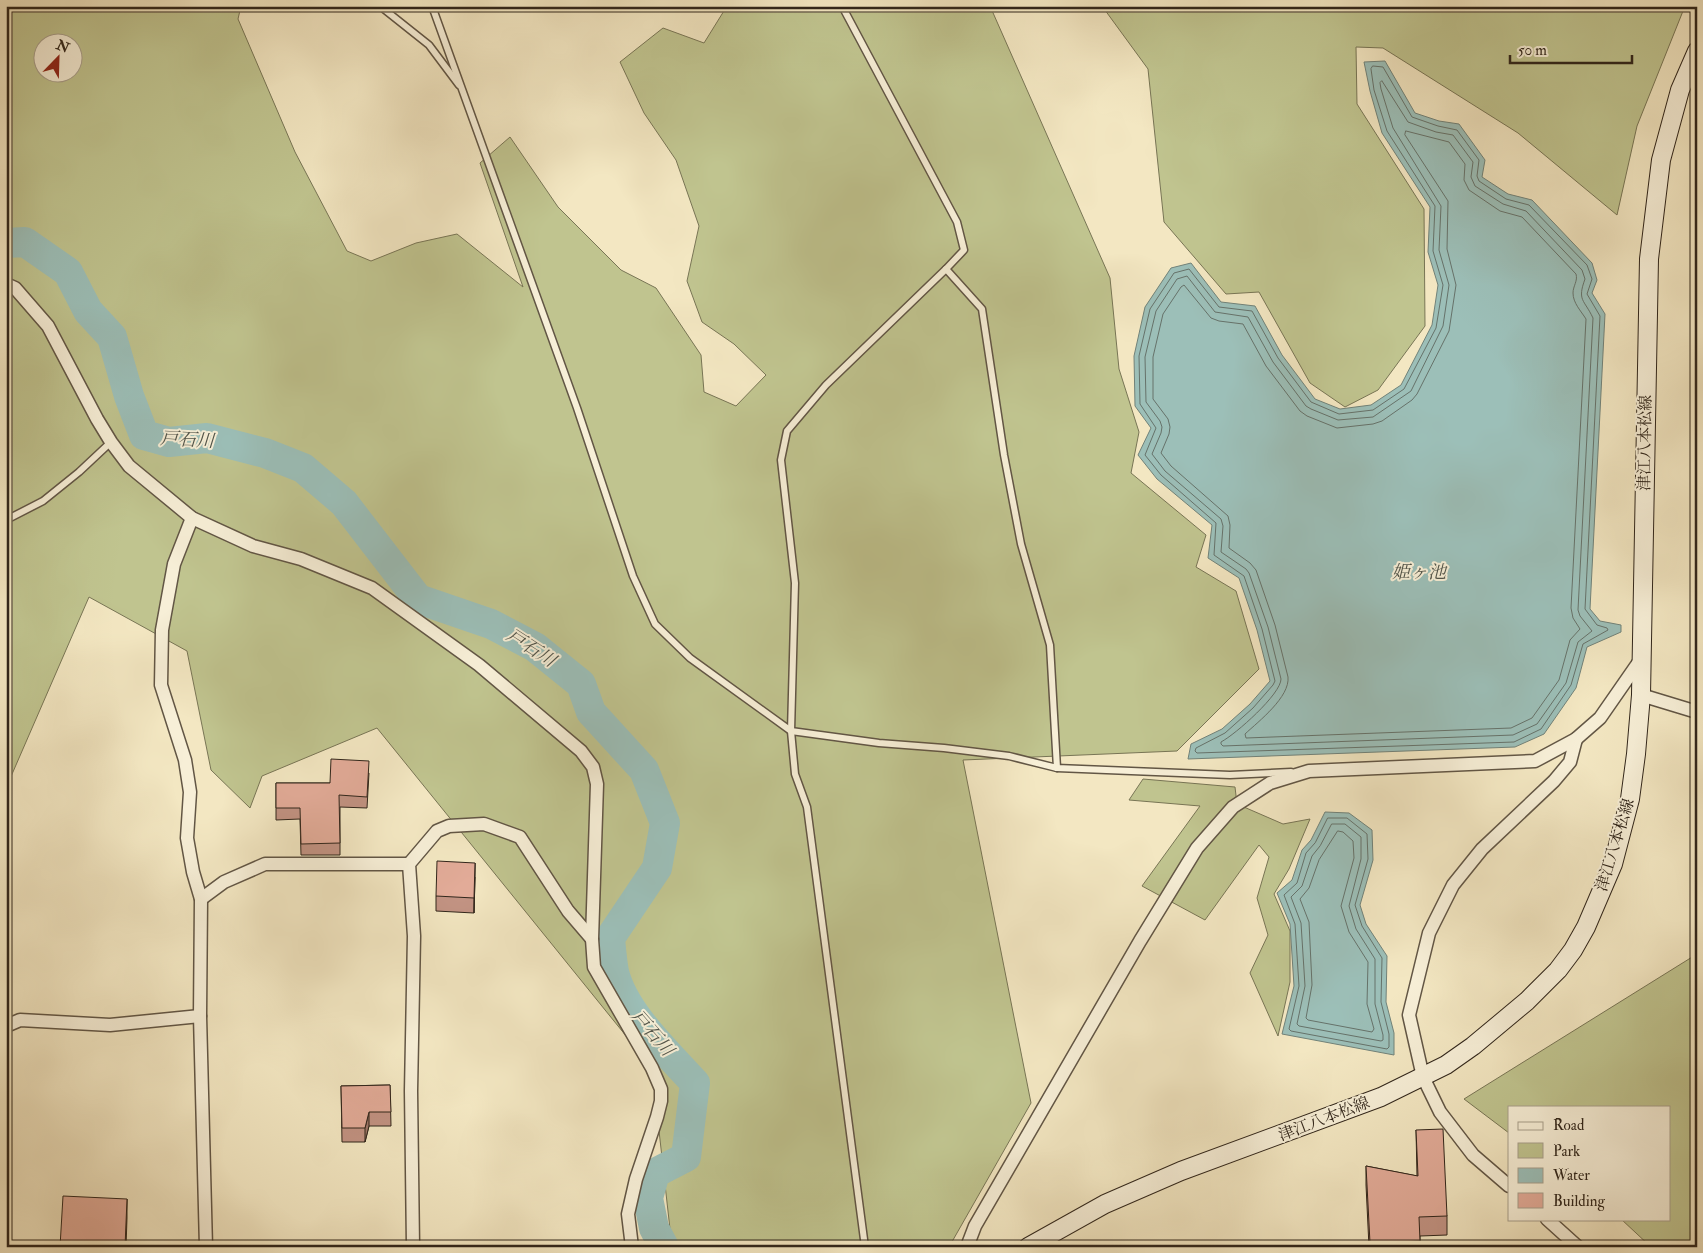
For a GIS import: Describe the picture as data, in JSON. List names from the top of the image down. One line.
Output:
{"streets":{"main road":["津江八本松線"]},"water":["戸石川","姫ヶ池"],"legend":["Road","Park","Water","Building"],"scale_bar":"50 m","north":"top right"}
